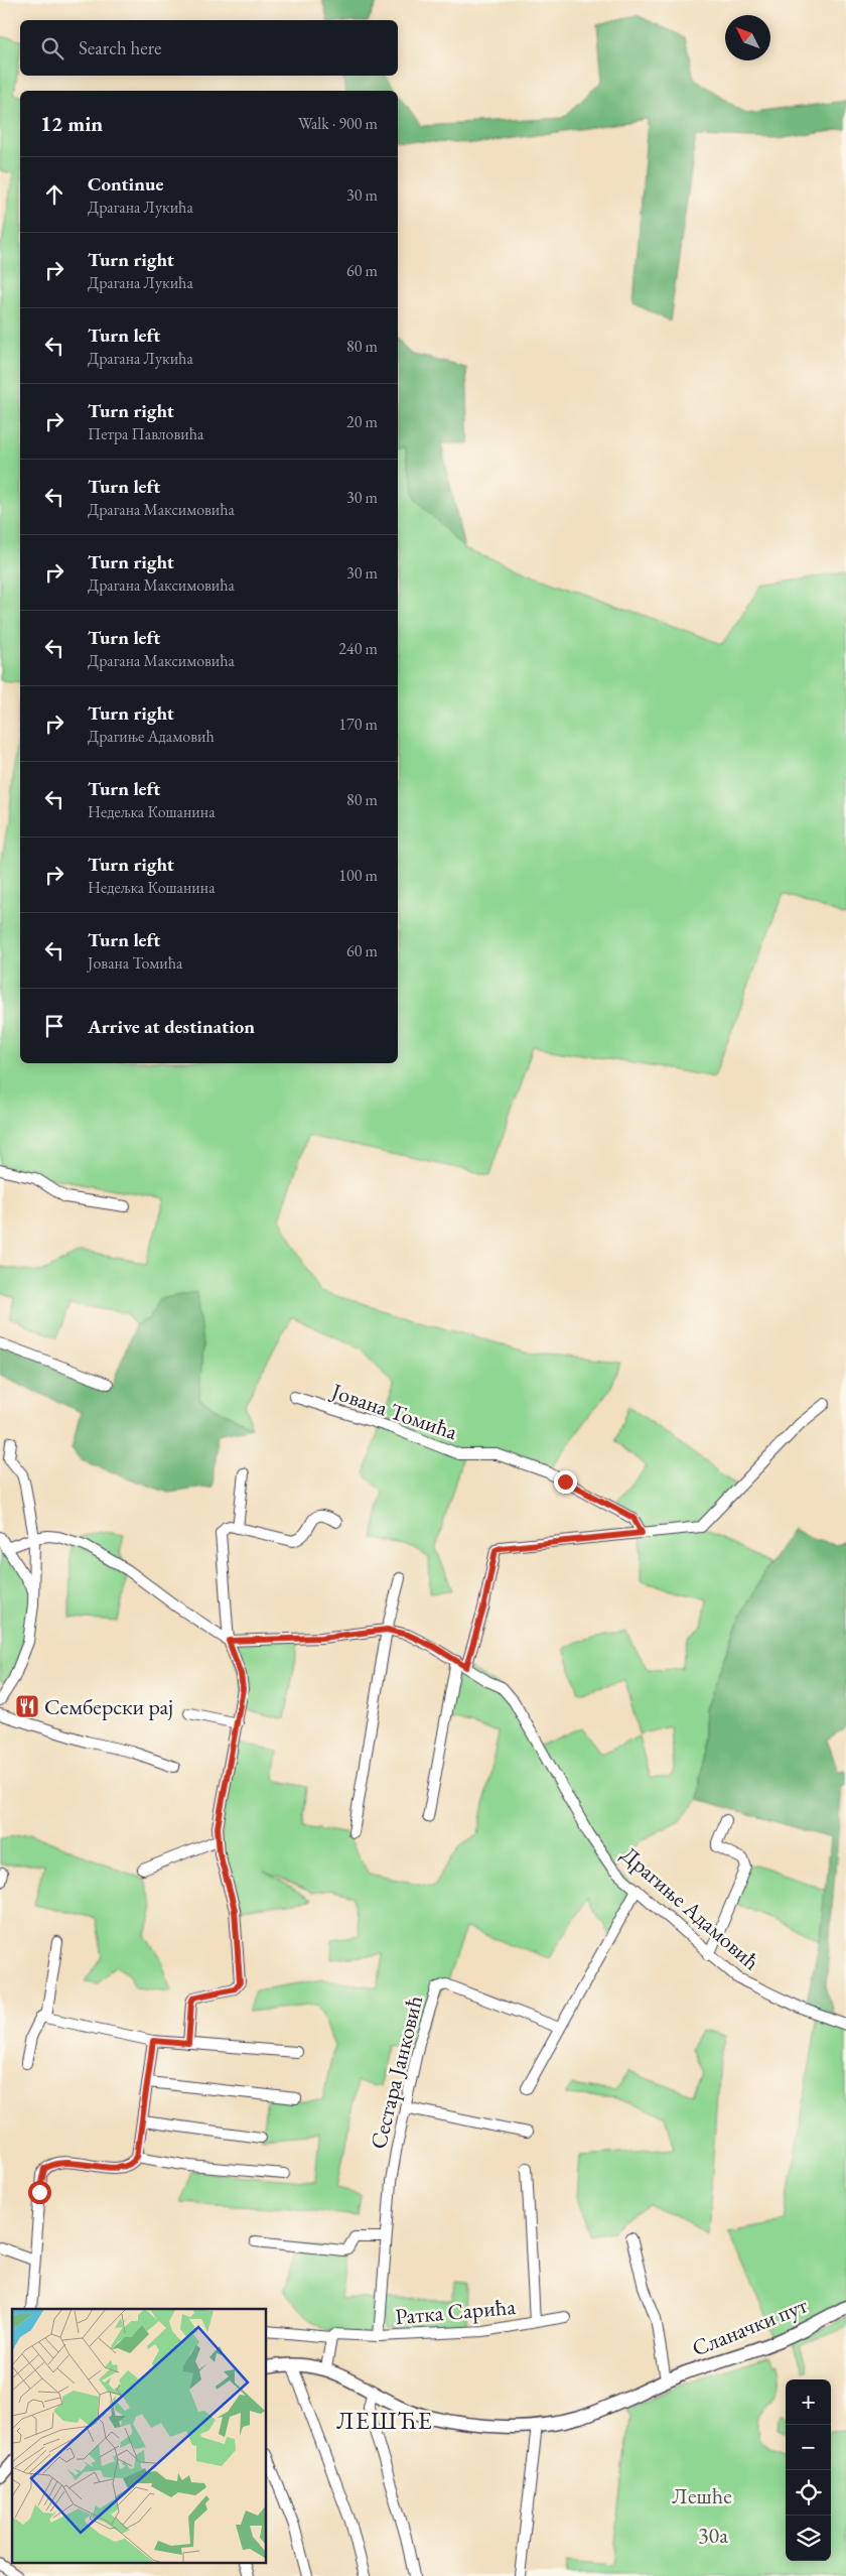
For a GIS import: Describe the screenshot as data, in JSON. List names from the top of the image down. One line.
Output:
{"streets":{"street":["Јована Томића","Драгиње Адамовић","Сестара Јанковић","Ратка Сарића","Сланачки пут"]},"crossings":[["Сестара Јанковић","Ратка Сарића"]],"districts":["ЛЕШЋЕ"],"parks":["Лешће","30a"],"places":{"restaurant":["Семберски рај"]},"north":"top left","page":{"search":"Search here","heading":["12 min","Walk · 900 m"],"list":[["Continue","Драгана Лукића","30 m"],["Turn right","Драгана Лукића","60 m"],["Turn left","Драгана Лукића","80 m"],["Turn right","Петра Павловића","20 m"],["Turn left","Драгана Максимовића","30 m"],["Turn right","Драгана Максимовића","30 m"],["Turn left","Драгана Максимовића","240 m"],["Turn right","Драгиње Адамовић","170 m"],["Turn left","Недељка Кошанина","80 m"],["Turn right","Недељка Кошанина","100 m"],["Turn left","Јована Томића","60 m"],"Arrive at destination"],"map_buttons":["+","−"]}}
